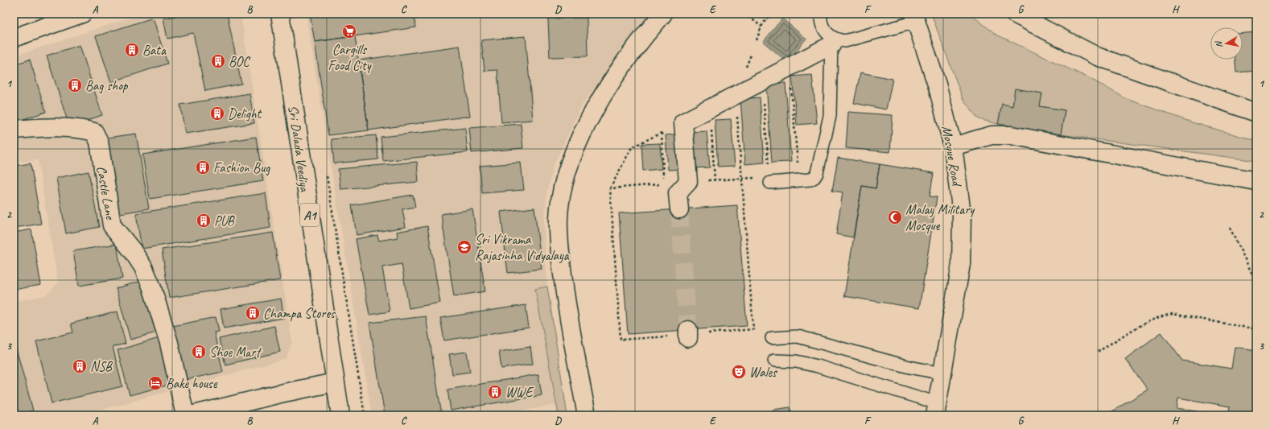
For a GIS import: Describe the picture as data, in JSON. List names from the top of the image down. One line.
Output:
{"streets":{"main road":["Sri Dalada Veediya","Mosque Road","Castle Lane","A1"]},"places":{"supermarket":["Cargills Food City"],"building":["Bata","BOC","Bag shop","Delight","Fashion Bug","PUB","Champa Stores","Shoe Mart","NSB","WWE"],"mosque":["Malay Military Mosque"],"school or university":["Sri Vikrama Rajasinha Vidyalaya"],"theatre":["Wales"],"hotel":["Bake house"]},"north":"left","grid":{"columns":["A","B","C","D","E","F","G","H"],"rows":["1","2","3"]}}
